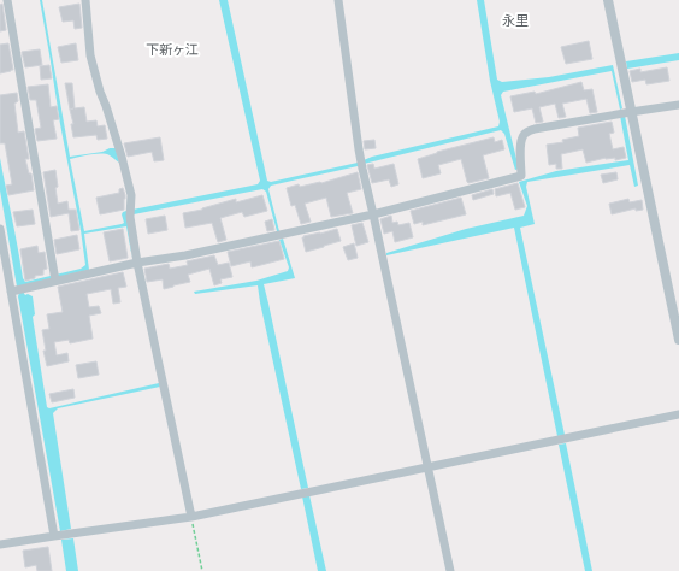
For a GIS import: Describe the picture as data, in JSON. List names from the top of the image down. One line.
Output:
{"districts":["永里","下新ヶ江"]}
